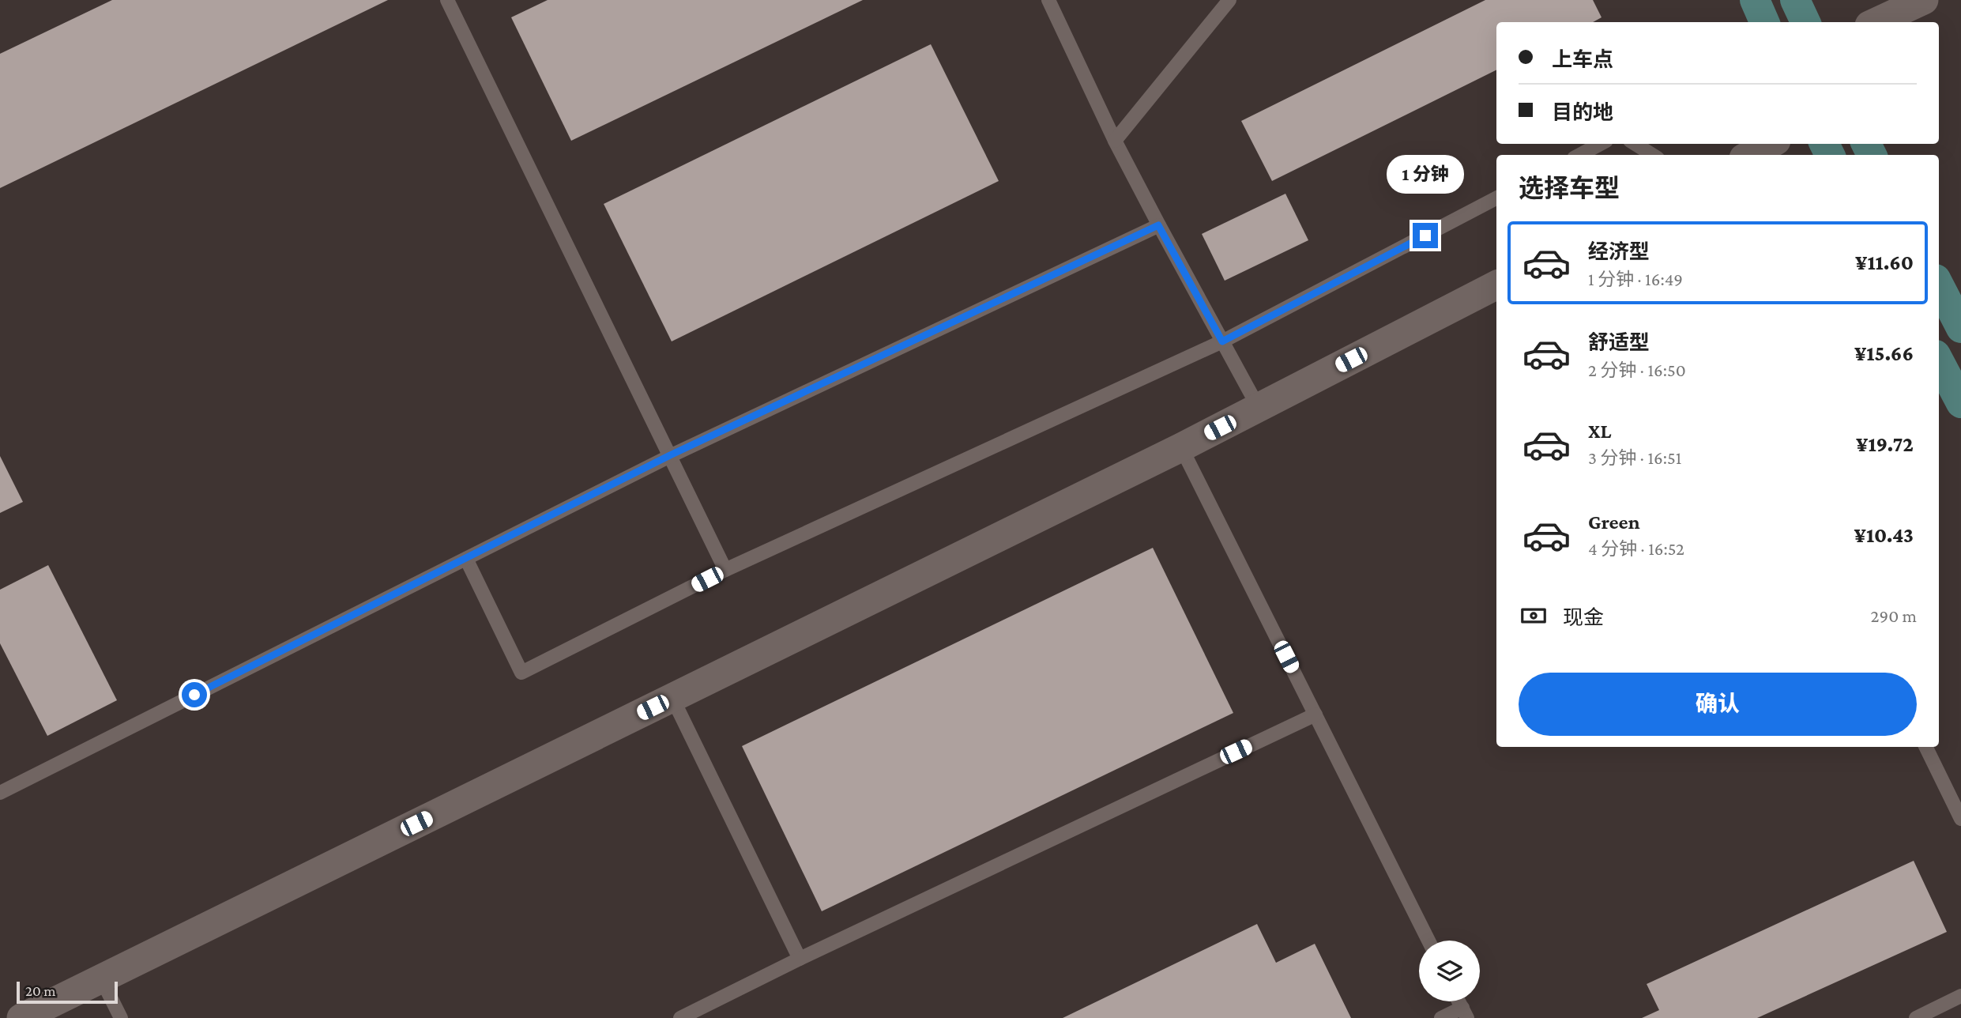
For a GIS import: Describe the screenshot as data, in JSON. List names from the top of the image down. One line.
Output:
{"scale_bar":"20 m","page":{"banner":["上车点","目的地"],"bubble":"1 分钟","heading":"选择车型","list":[{"name":"经济型","note":"1 分钟 · 16:49","value":"¥11.60"},{"name":"舒适型","note":"2 分钟 · 16:50","value":"¥15.66"},{"name":"XL","note":"3 分钟 · 16:51","value":"¥19.72"},{"name":"Green","note":"4 分钟 · 16:52","value":"¥10.43"}],"pay":["现金","290 m"],"buttons":"确认","scale":"20 m"}}
